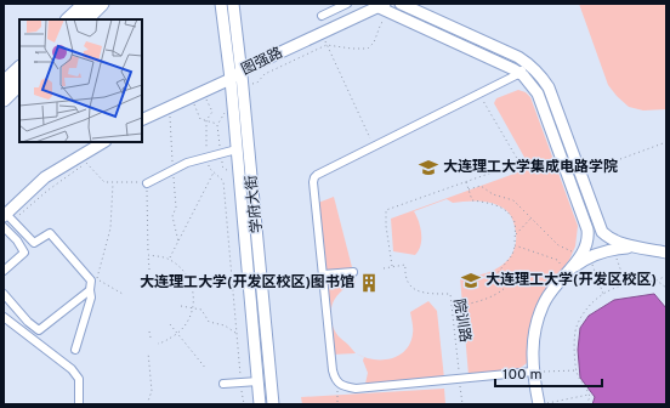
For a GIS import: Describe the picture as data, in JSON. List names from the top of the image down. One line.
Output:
{"streets":{"street":["图强路","学府大街"],"path":["院训路"]},"crossings":[["图强路","学府大街"]],"places":{"school or university":["大连理工大学集成电路学院","大连理工大学(开发区校区)"],"building":["大连理工大学(开发区校区)图书馆"]},"scale_bar":"100 m"}
